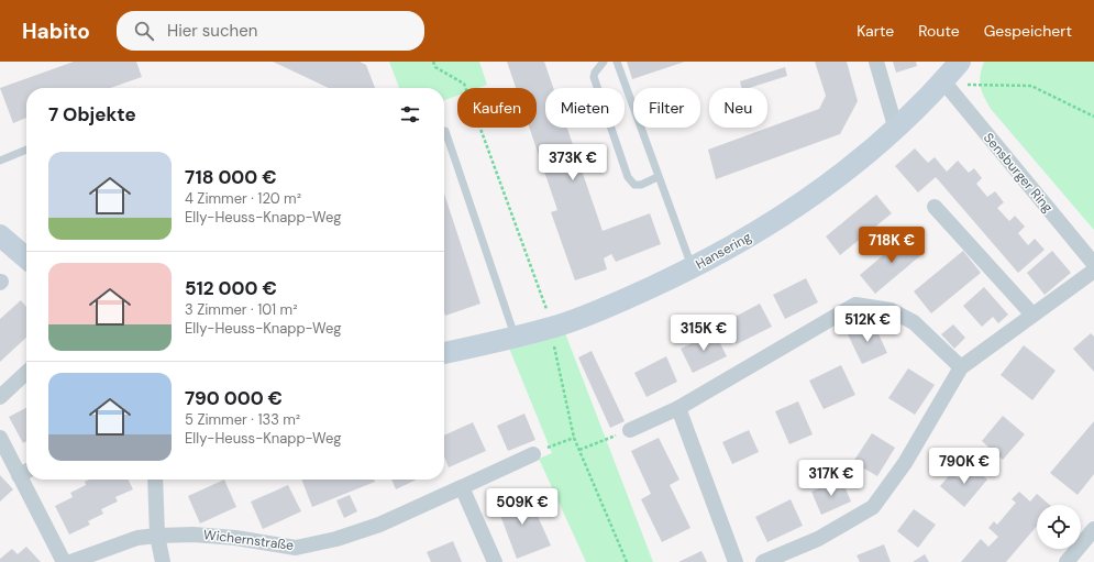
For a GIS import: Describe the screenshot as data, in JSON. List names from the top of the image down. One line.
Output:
{"streets":{"street":["Sensburger Ring","Hansering","Wichernstraße"]},"crossings":[["Sensburger Ring","Hansering"]],"page":{"header":"Habito","search":"Hier suchen","nav":["Karte","Route","Gespeichert"],"chip":["Kaufen","Mieten","Filter","Neu"],"heading":"7 Objekte","list":[{"name":"718 000 €","note":"4 Zimmer · 120 m² · Elly-Heuss-Knapp-Weg"},{"name":"512 000 €","note":"3 Zimmer · 101 m² · Elly-Heuss-Knapp-Weg"},{"name":"790 000 €","note":"5 Zimmer · 133 m² · Elly-Heuss-Knapp-Weg"}],"price":["373K €","718K €","512K €","315K €","790K €","317K €","509K €"]}}
